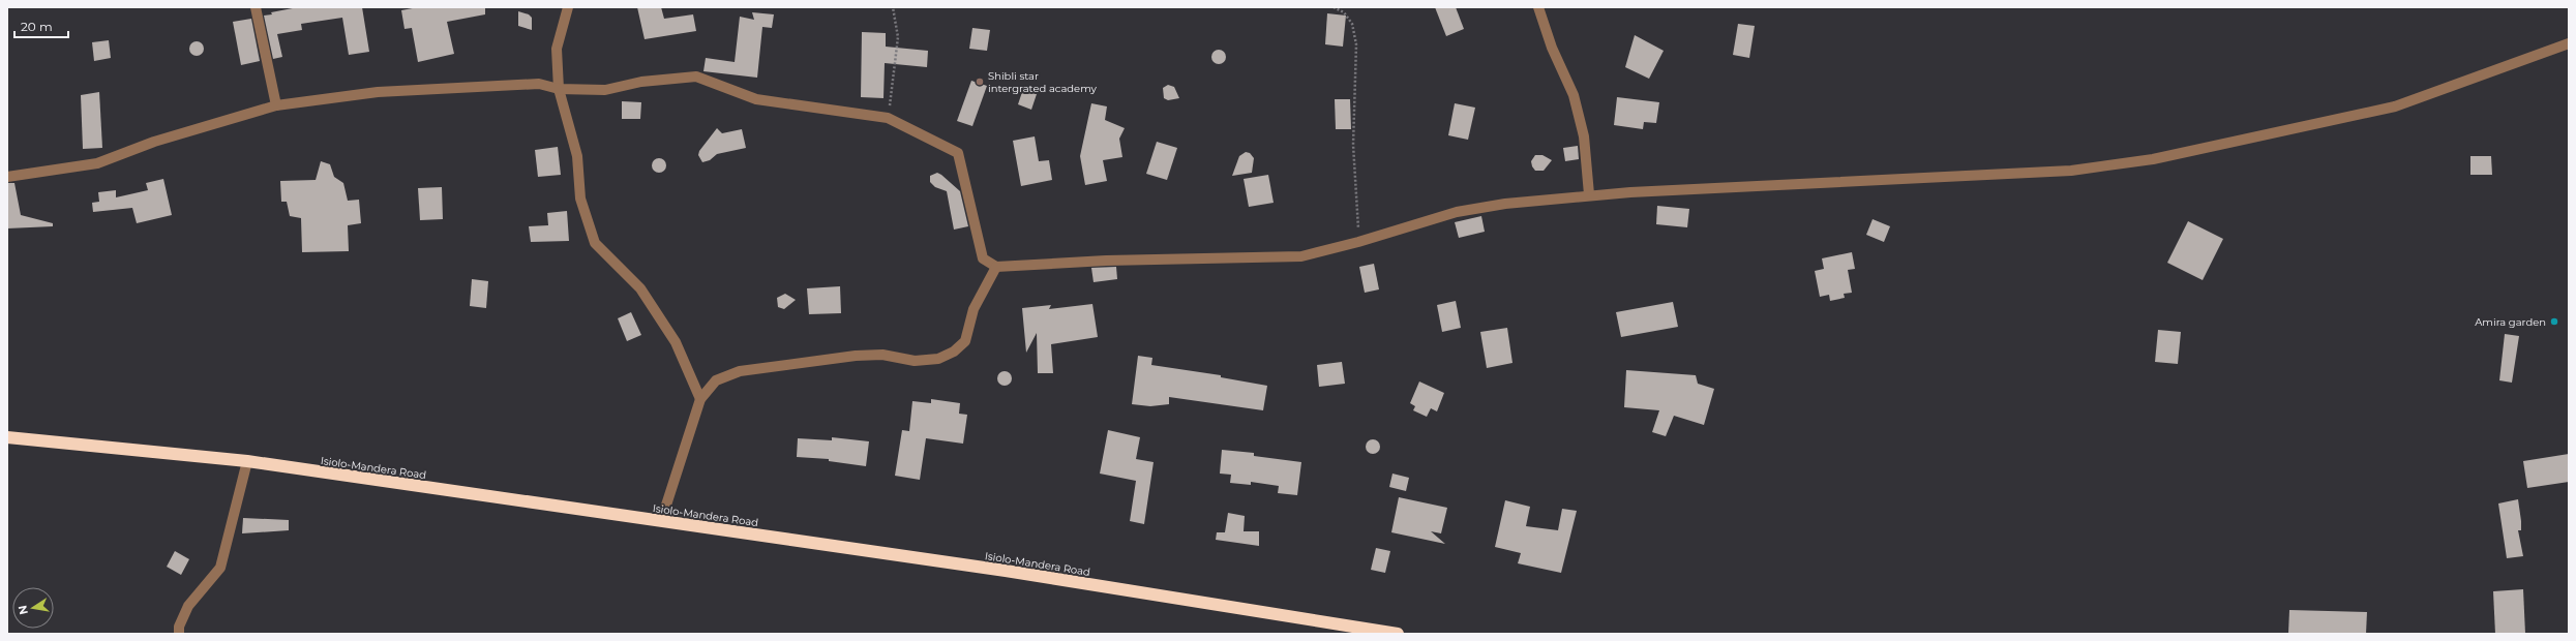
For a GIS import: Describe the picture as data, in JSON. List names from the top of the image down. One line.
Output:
{"streets":{"highway":["Isiolo-Mandera Road"]},"places":["Shibli star intergrated academy","Amira garden"],"scale_bar":"20 m","north":"left"}
